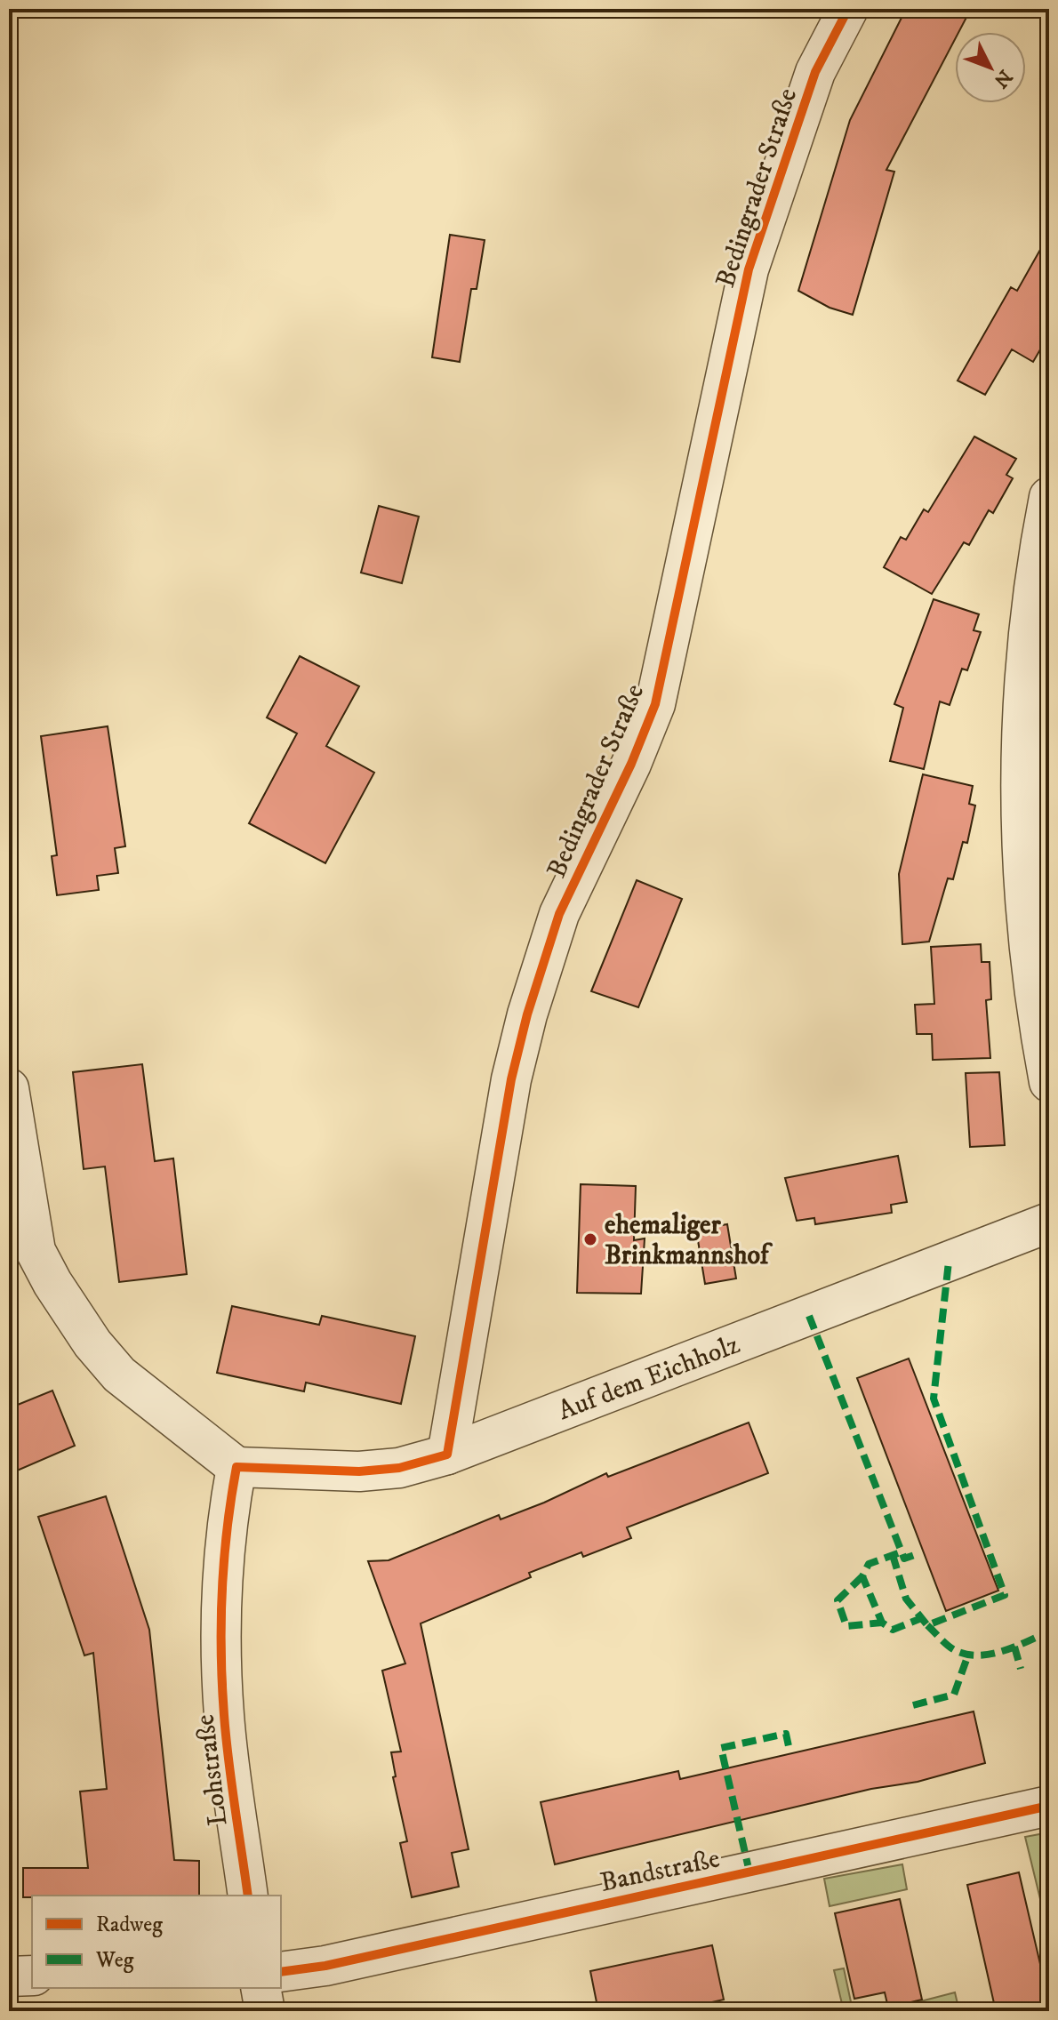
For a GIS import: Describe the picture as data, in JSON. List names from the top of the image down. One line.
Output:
{"streets":{"street":["Bedingrader Straße","Auf dem Eichholz","Lohstraße","Bandstraße"]},"crossings":[["Bedingrader Straße","Auf dem Eichholz"],["Auf dem Eichholz","Lohstraße"]],"places":["ehemaliger Brinkmannshof"],"legend":["Radweg","Weg"],"north":"bottom right"}
